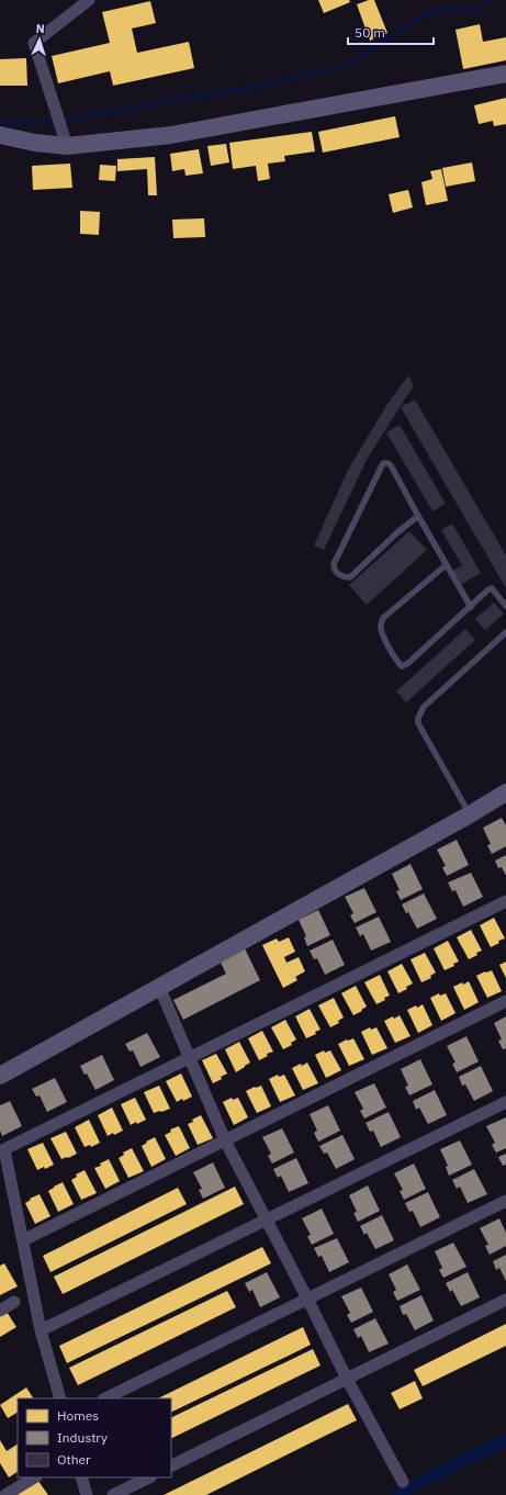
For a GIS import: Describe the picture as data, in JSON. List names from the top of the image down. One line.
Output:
{"legend":["Homes","Industry","Other"],"scale_bar":"50 m","north":"top"}
